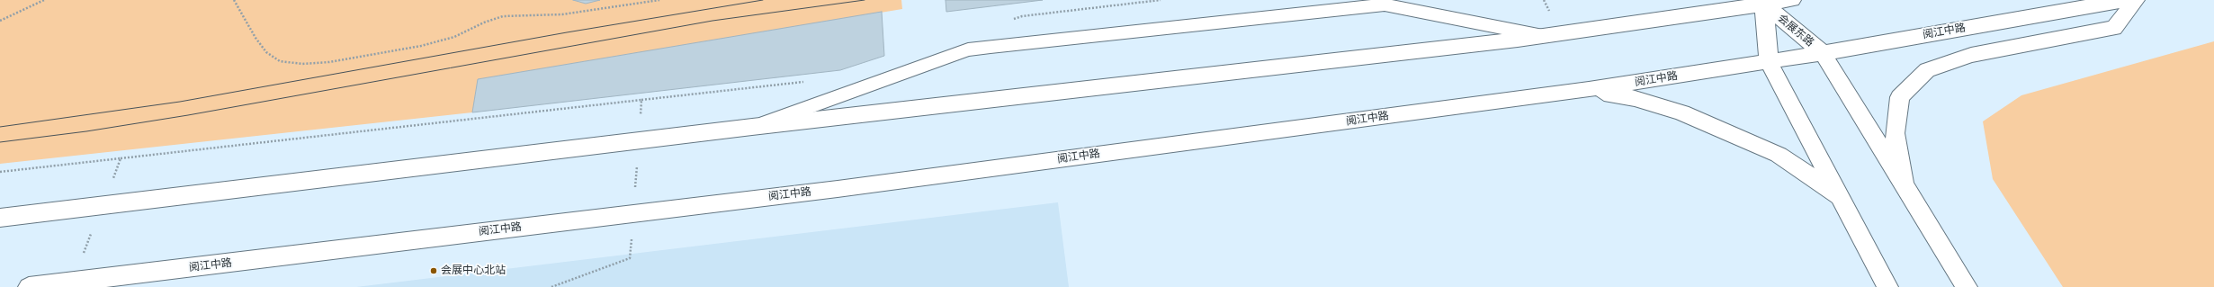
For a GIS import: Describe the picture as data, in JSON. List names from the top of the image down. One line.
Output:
{"streets":{"main road":["会展东路","阅江中路"]},"crossings":[["会展东路","阅江中路"]],"places":["会展中心北站"]}
